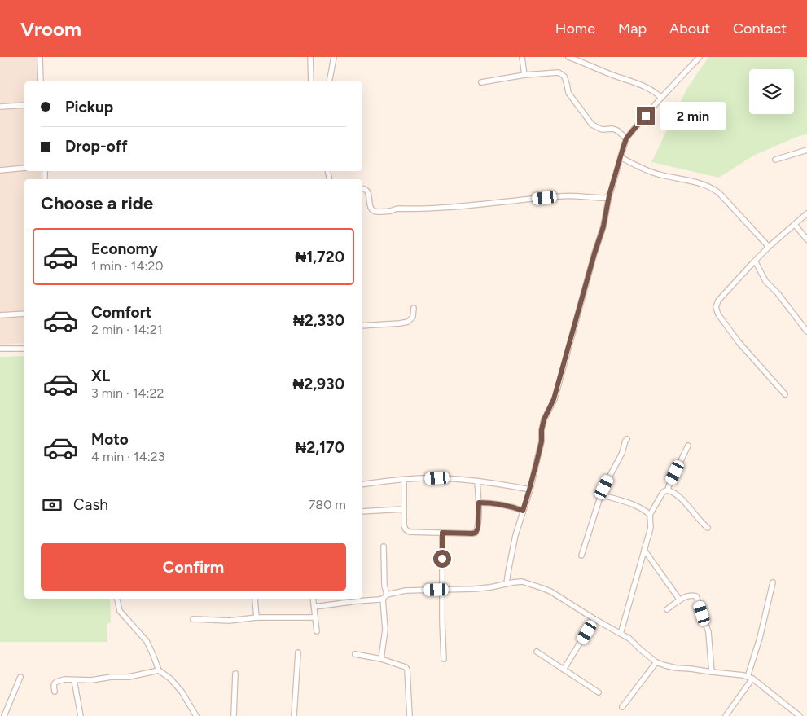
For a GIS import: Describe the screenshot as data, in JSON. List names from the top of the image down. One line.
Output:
{"page":{"header":"Vroom","nav":["Home","Map","About","Contact"],"banner":["Pickup","Drop-off"],"bubble":"2 min","heading":"Choose a ride","list":[{"name":"Economy","note":"1 min · 14:20","value":"₦1,720"},{"name":"Comfort","note":"2 min · 14:21","value":"₦2,330"},{"name":"XL","note":"3 min · 14:22","value":"₦2,930"},{"name":"Moto","note":"4 min · 14:23","value":"₦2,170"}],"pay":["Cash","780 m"],"buttons":"Confirm"}}
